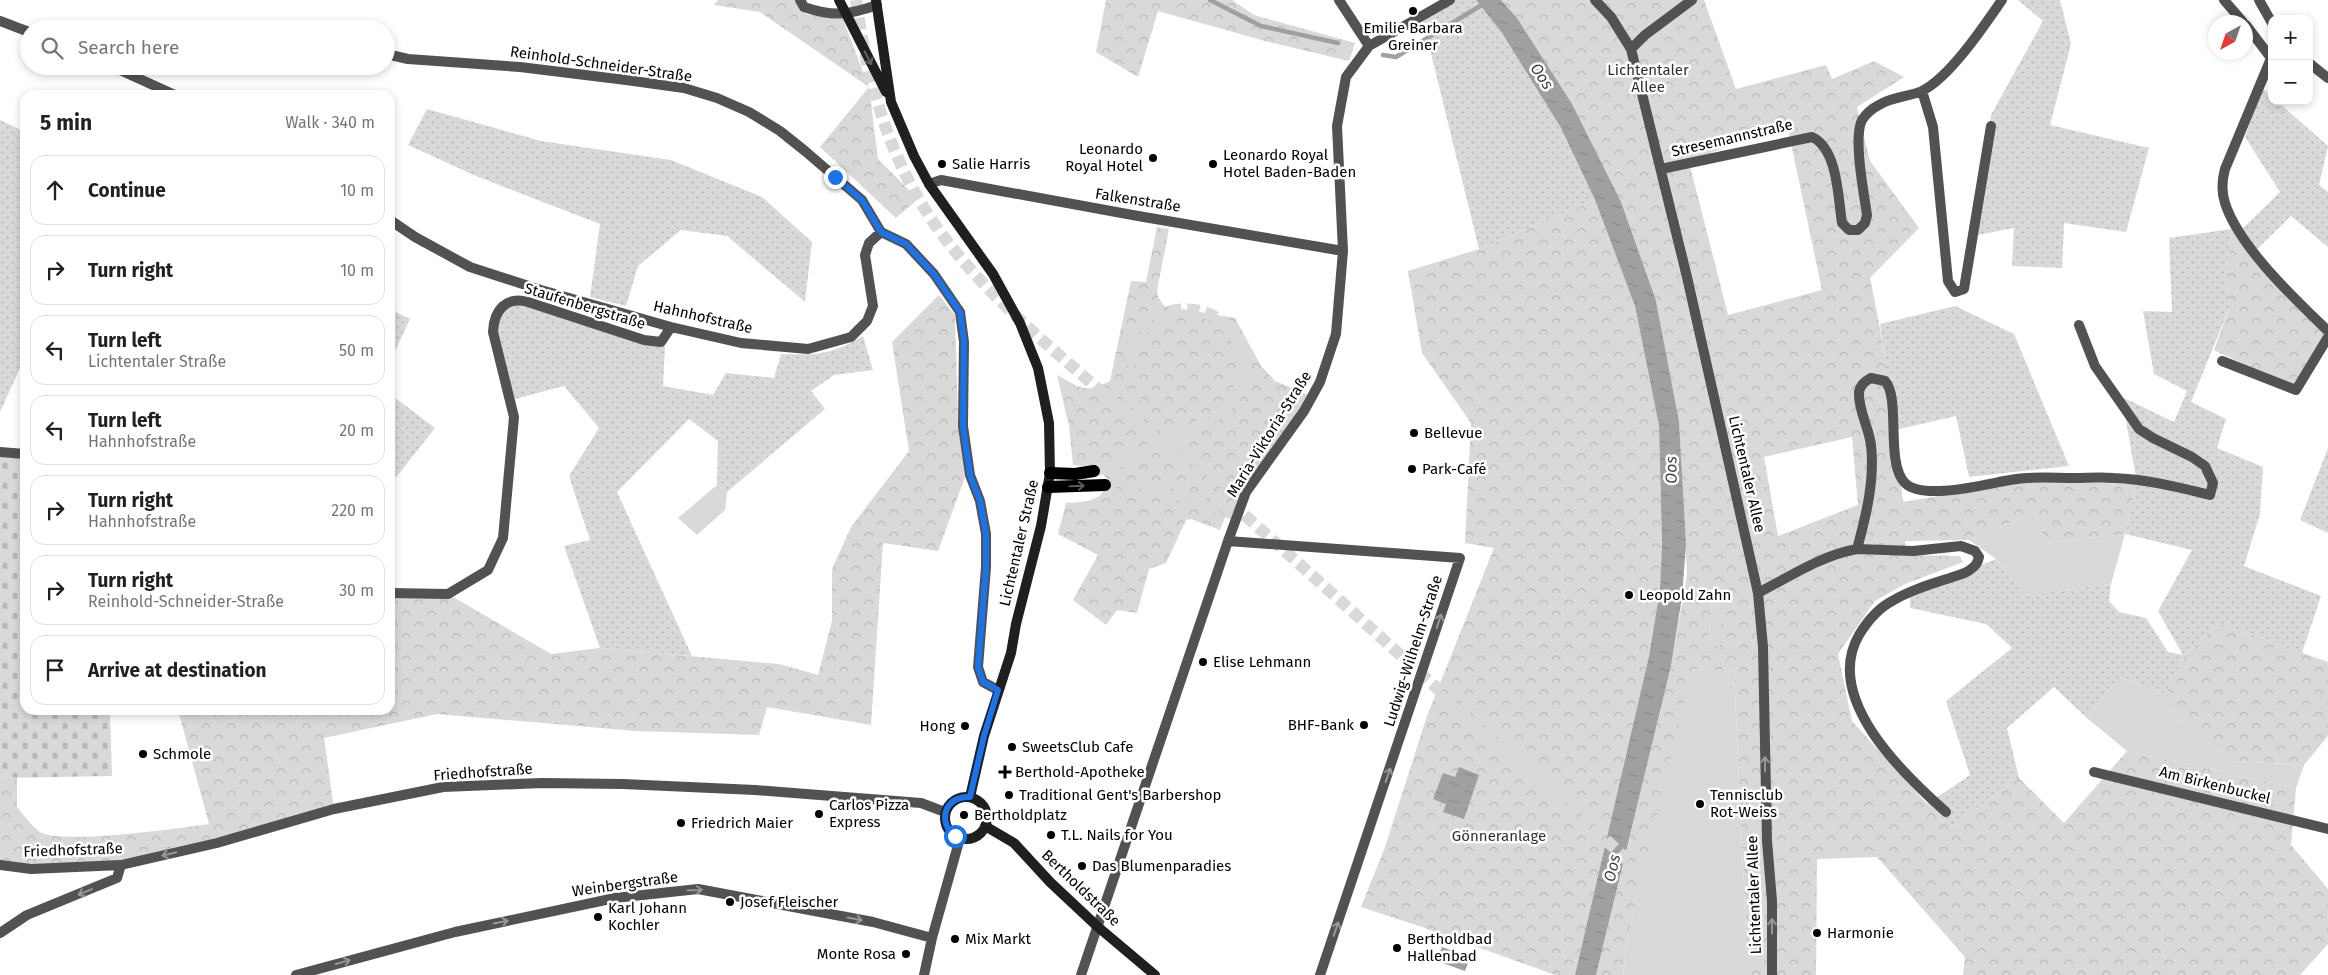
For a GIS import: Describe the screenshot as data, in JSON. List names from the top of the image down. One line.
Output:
{"streets":{"main road":["Lichtentaler Straße","Bertholdstraße"],"street":["Reinhold-Schneider-Straße","Stresemannstraße","Falkenstraße","Staufenbergstraße","Hahnhofstraße","Maria-Viktoria-Straße","Lichtentaler Allee","Ludwig-Wilhelm-Straße","Friedhofstraße","Am Birkenbuckel","Weinbergstraße"]},"crossings":[["Reinhold-Schneider-Straße","Hahnhofstraße"],["Stresemannstraße","Lichtentaler Allee"],["Falkenstraße","Maria-Viktoria-Straße"],["Falkenstraße","Lichtentaler Straße"],["Staufenbergstraße","Hahnhofstraße"],["Maria-Viktoria-Straße","Ludwig-Wilhelm-Straße"],["Maria-Viktoria-Straße","Bertholdstraße"],["Lichtentaler Straße","Friedhofstraße"],["Lichtentaler Straße","Bertholdstraße"],["Friedhofstraße","Bertholdstraße"]],"one_way":["Lichtentaler Allee","Friedhofstraße","Weinbergstraße"],"water":["Oos"],"parks":["Lichtentaler Allee","Gönneranlage"],"places":{"other":["Emilie Barbara Greiner","Leonardo Royal Hotel","Salie Harris","Leonardo Royal Hotel Baden-Baden","Bellevue","Park-Café","Leopold Zahn","Elise Lehmann","BHF-Bank","Hong","SweetsClub Cafe","Schmole","Traditional Gent's Barbershop","Tennisclub Rot-Weiss","Carlos Pizza Express","Bertholdplatz","Friedrich Maier","T.L. Nails for You","Das Blumenparadies","Josef Fleischer","Karl Johann Kochler","Harmonie","Mix Markt","Bertholdbad Hallenbad","Monte Rosa"],"health":["Berthold-Apotheke"]},"north":"bottom left","page":{"map_buttons":["+","−"],"search":"Search here","heading":["5 min","Walk · 340 m"],"list":[["Continue","10 m"],["Turn right","10 m"],["Turn left","Lichtentaler Straße","50 m"],["Turn left","Hahnhofstraße","20 m"],["Turn right","Hahnhofstraße","220 m"],["Turn right","Reinhold-Schneider-Straße","30 m"],"Arrive at destination"]}}
